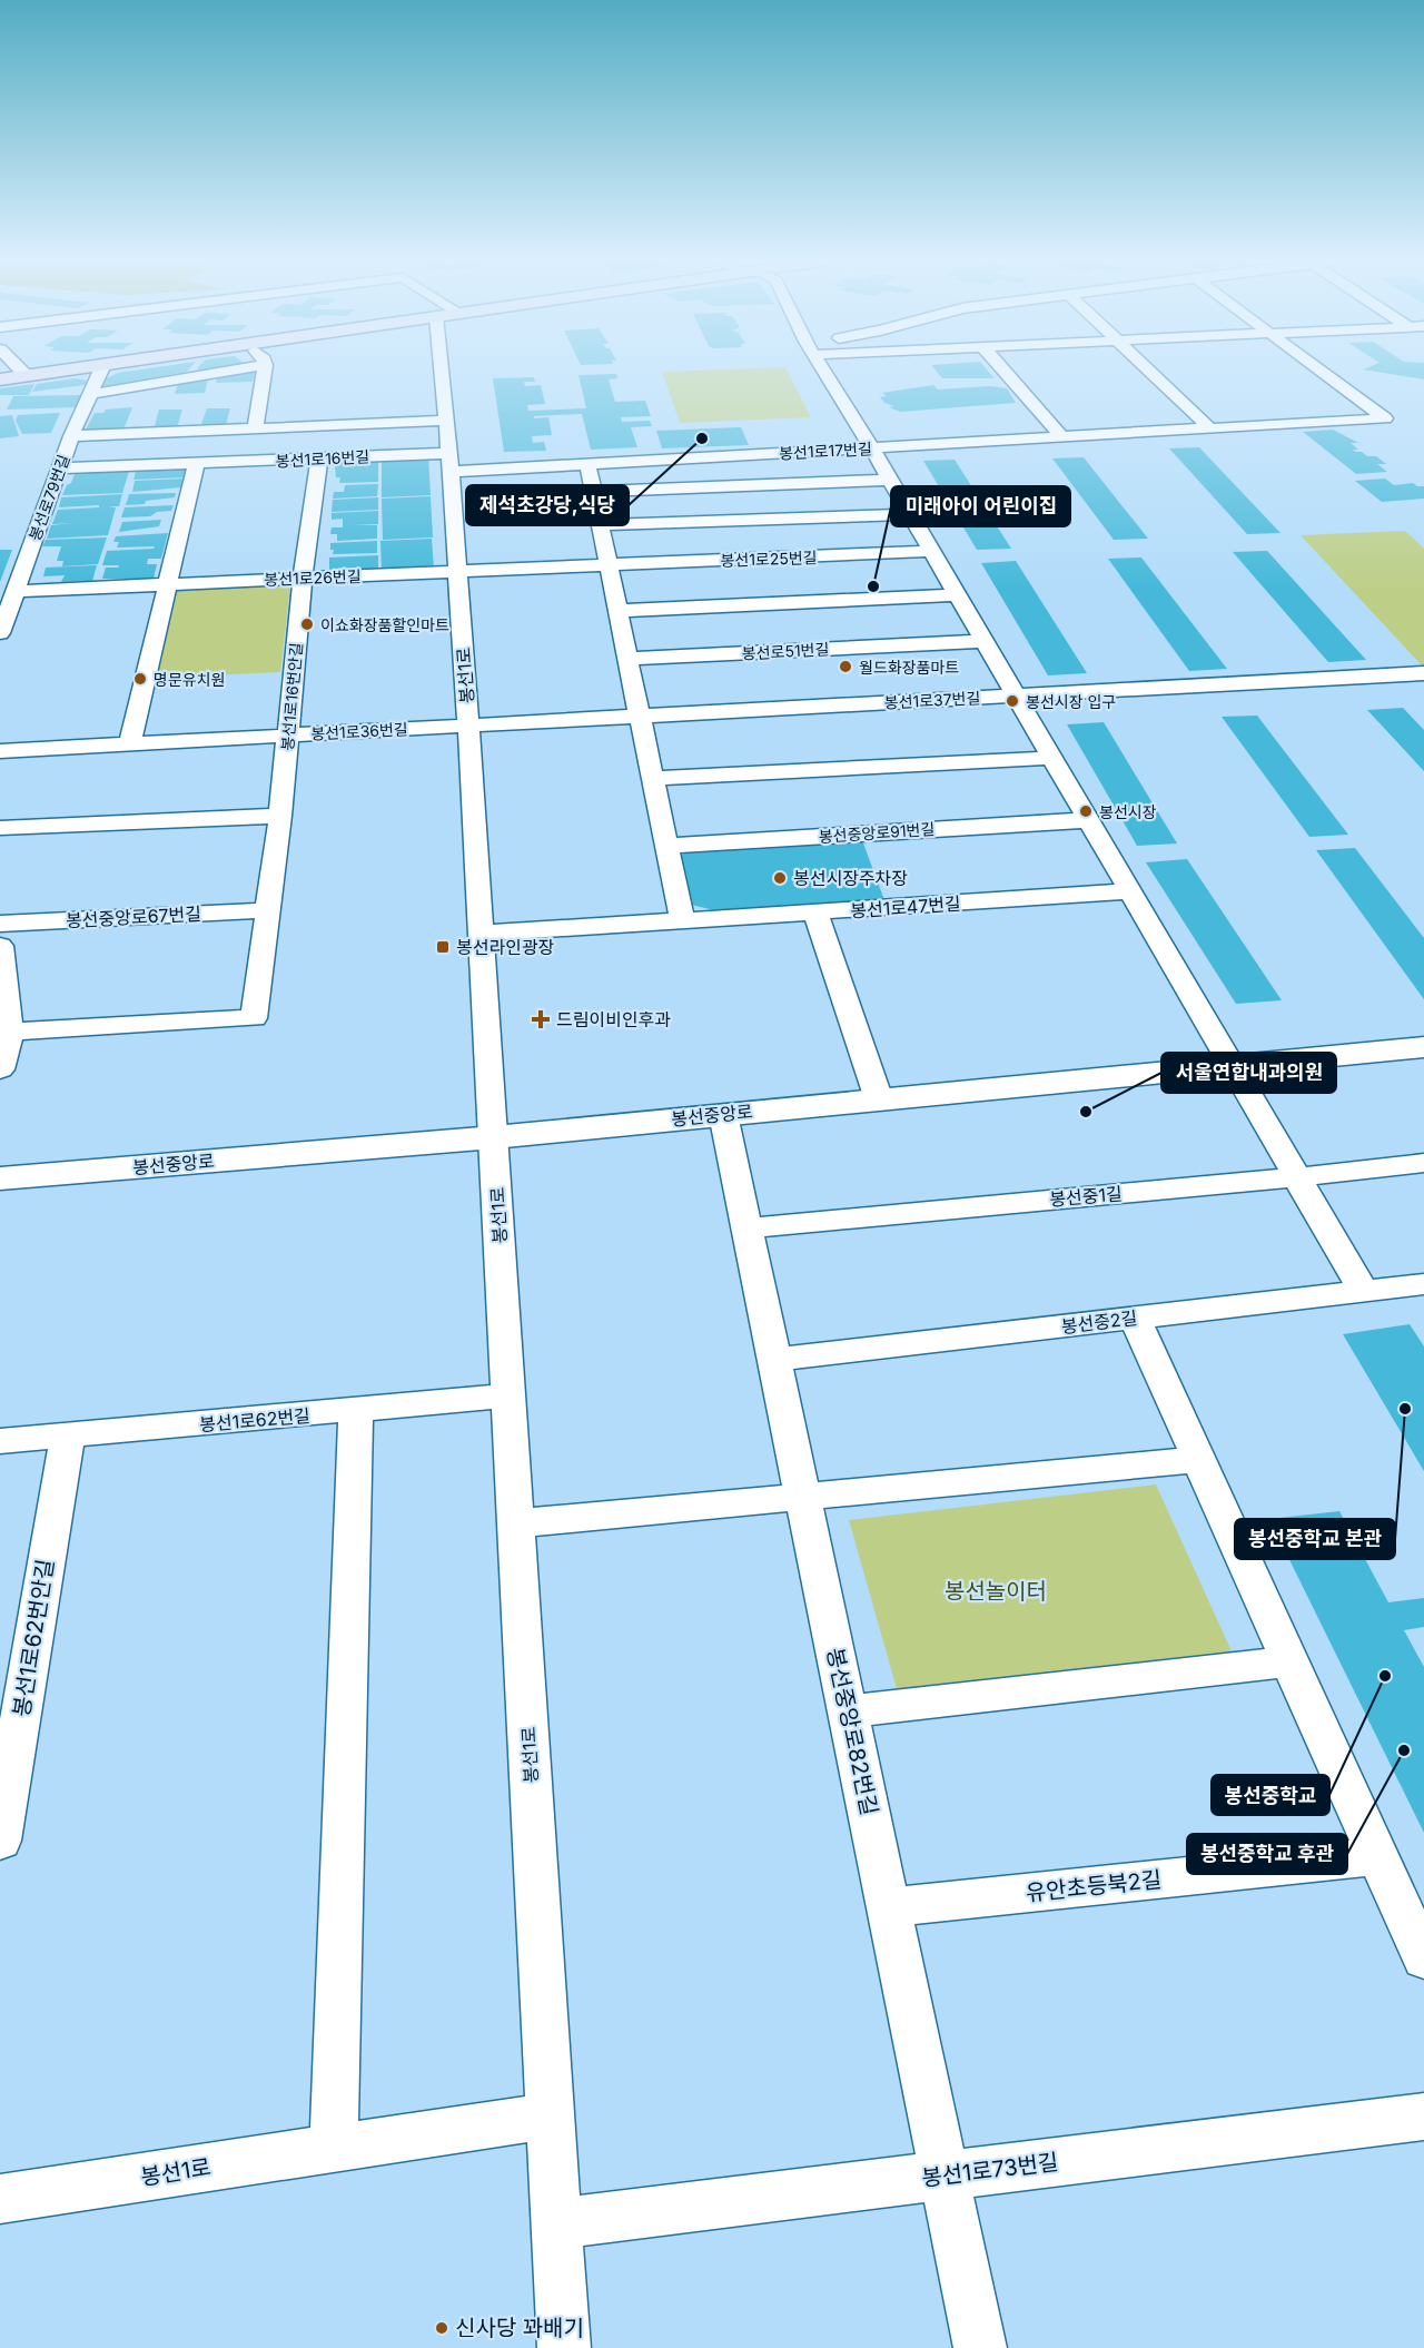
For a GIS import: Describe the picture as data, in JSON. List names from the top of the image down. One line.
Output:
{"streets":{"street":["봉선1로17번길","봉선1로16번길","봉선로79번길","봉선1로25번길","봉선1로26번길","봉선로51번길","봉선1로","봉선1로16번안길","봉선1로37번길","봉선1로36번길","봉선중앙로91번길","봉선1로47번길","봉선중앙로67번길","봉선중앙로","봉선중1길","봉선중2길","봉선1로62번길","봉선1로62번안길","봉선중앙로82번길","유안초등북2길","봉선1로73번길"]},"crossings":[["봉선1로17번길","봉선1로16번길"],["봉선1로17번길","봉선1로"],["봉선1로16번길","봉선로79번길"],["봉선1로16번길","봉선1로"],["봉선1로16번길","봉선1로16번안길"],["봉선로79번길","봉선1로26번길"],["봉선1로25번길","봉선1로26번길"],["봉선1로25번길","봉선1로"],["봉선1로26번길","봉선1로"],["봉선1로26번길","봉선1로16번안길"],["봉선1로","봉선1로37번길"],["봉선1로","봉선1로36번길"],["봉선1로","봉선1로47번길"],["봉선1로","봉선중앙로"],["봉선1로","봉선1로62번길"],["봉선1로","봉선1로73번길"],["봉선1로16번안길","봉선1로36번길"],["봉선1로16번안길","봉선중앙로67번길"],["봉선1로37번길","봉선1로36번길"],["봉선중앙로","봉선중앙로82번길"],["봉선중1길","봉선중앙로82번길"],["봉선중2길","봉선중앙로82번길"],["봉선1로62번길","봉선1로62번안길"],["봉선중앙로82번길","유안초등북2길"],["봉선중앙로82번길","봉선1로73번길"]],"parks":["봉선놀이터"],"places":{"other":["제석초강당,식당","미래아이 어린이집","이쇼화장품할인마트","월드화장품마트","명문유치원","봉선시장 입구","봉선시장","봉선시장주차장","서울연합내과의원","봉선중학교 본관","봉선중학교","봉선중학교 후관","신사당 꽈배기"],"transit":["봉선라인광장"],"health":["드림이비인후과"]}}
